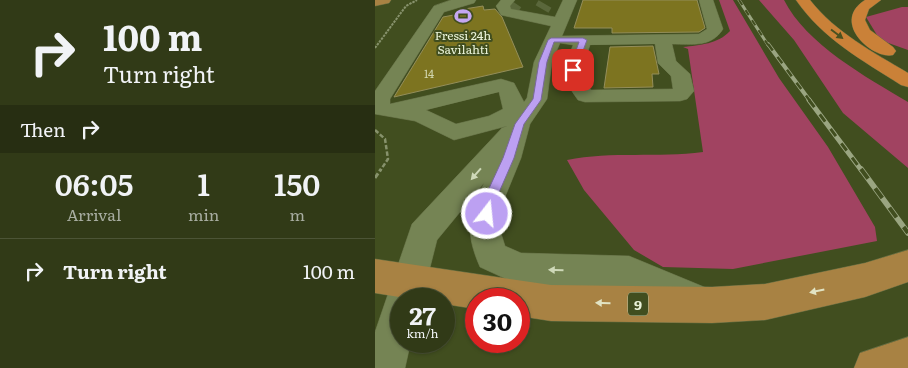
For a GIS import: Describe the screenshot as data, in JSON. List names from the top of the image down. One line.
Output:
{"streets":{"main road":["9"]},"places":{"sports":["Fressi 24h Savilahti"]},"house_numbers":["14"],"page":{"turn":["100 m","Turn right"],"then":"Then","eta":["06:05","Arrival","1","min","150","m"],"list":[{"name":"Turn right","value":"100 m"}],"speed":"27 km/h","limit":"30"}}
